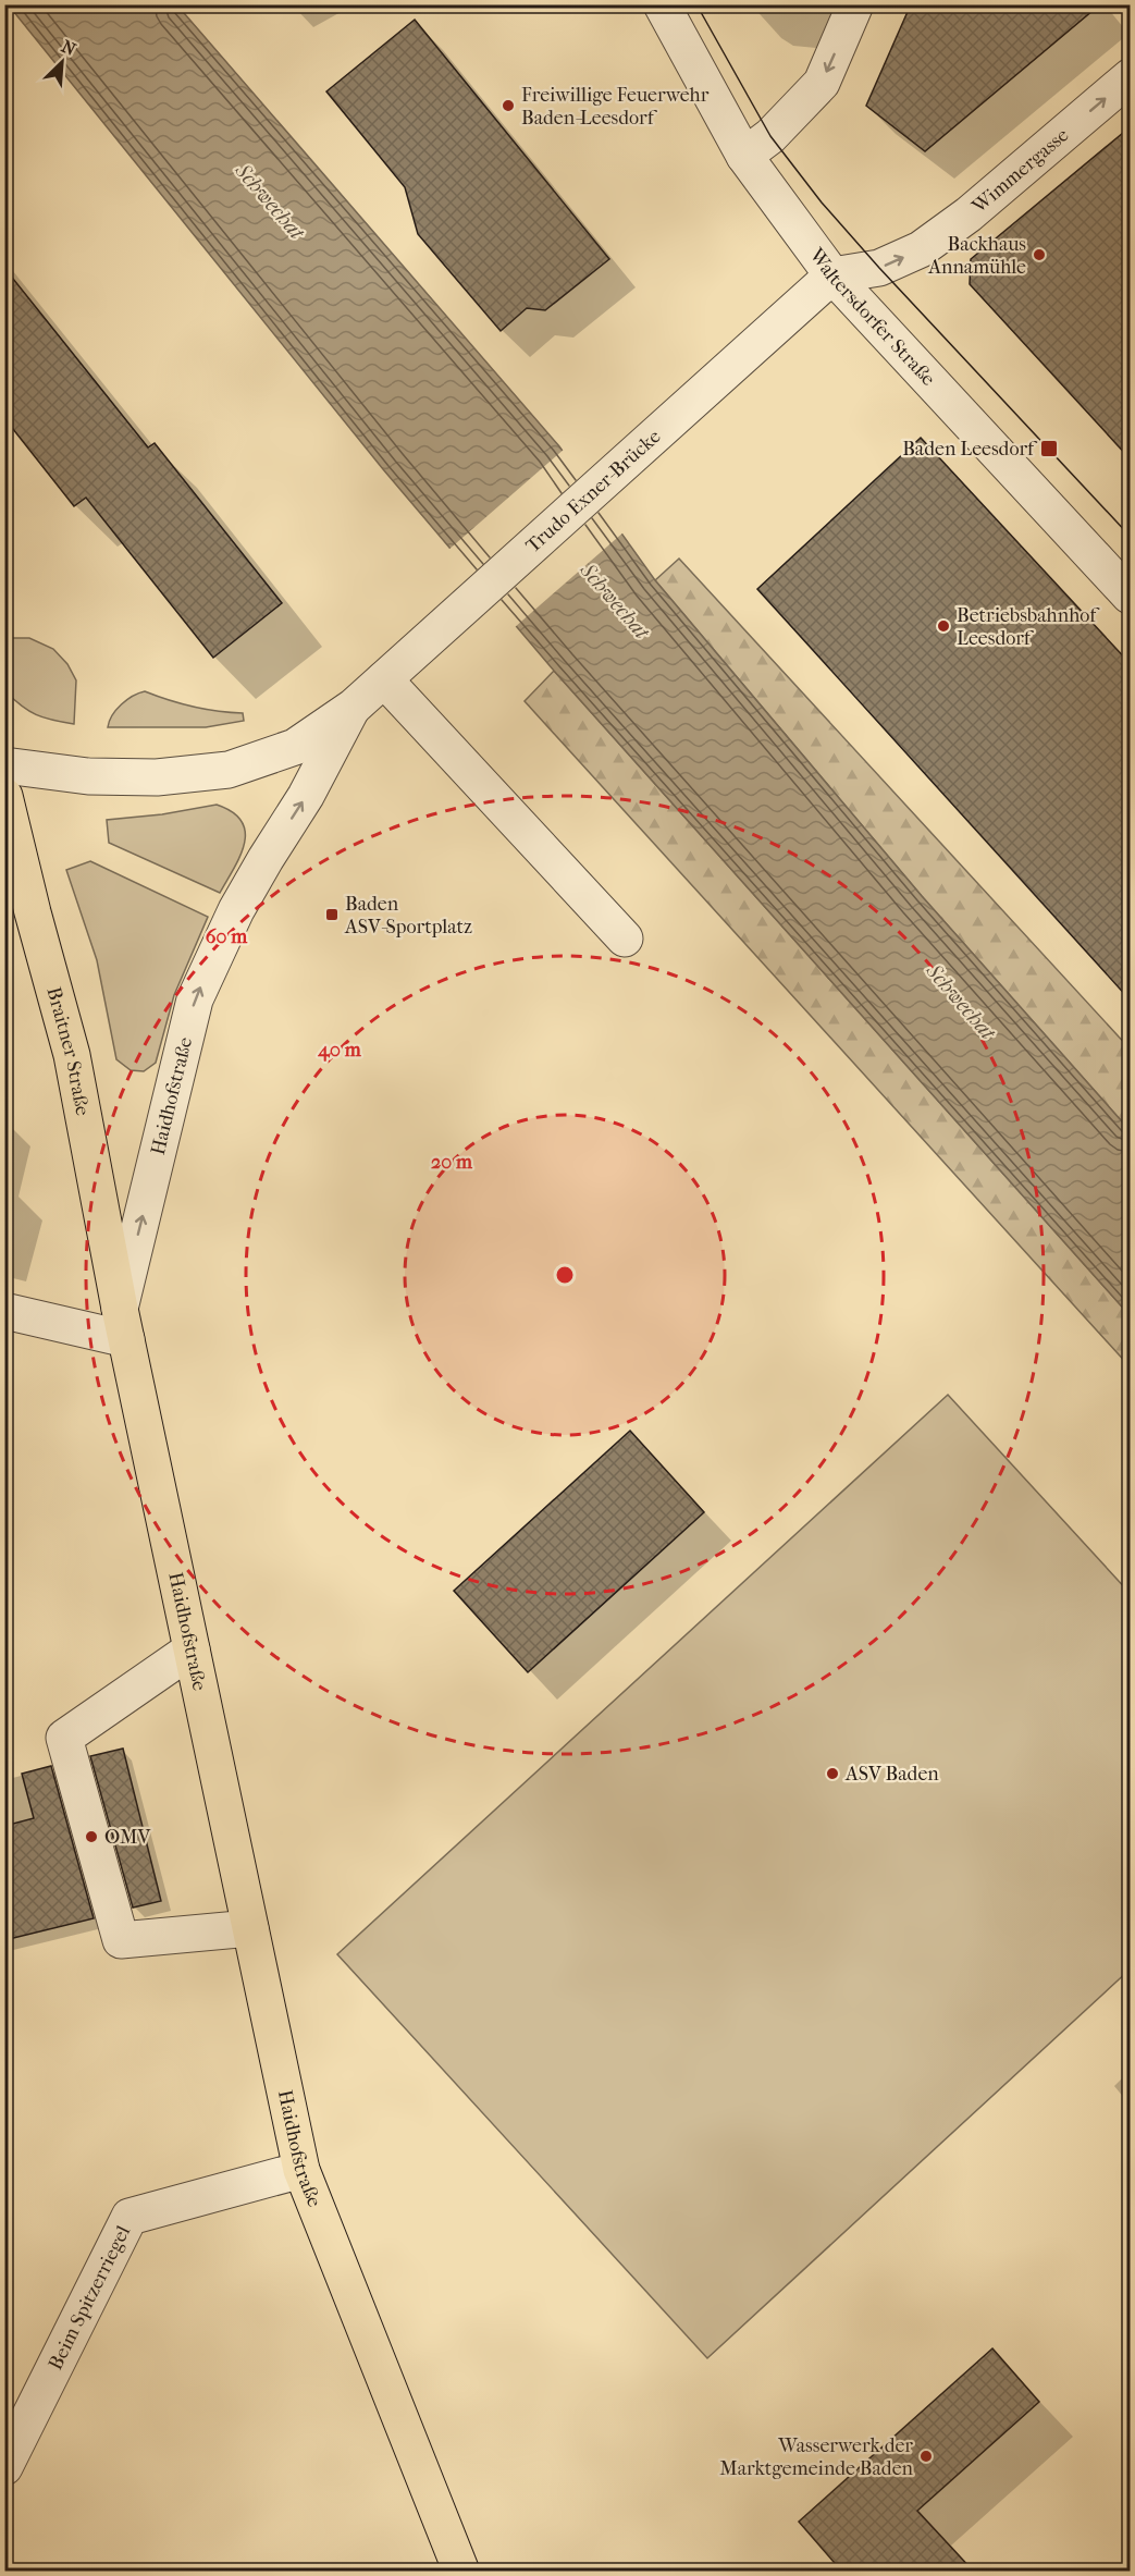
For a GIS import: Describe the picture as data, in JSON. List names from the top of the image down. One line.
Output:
{"streets":{"main road":["Braitner Straße","Haidhofstraße"],"street":["Wimmergasse","Waltersdorfer Straße","Trudo Exner-Brücke","Beim Spitzerriegel"]},"crossings":[["Wimmergasse","Waltersdorfer Straße"],["Wimmergasse","Trudo Exner-Brücke"],["Waltersdorfer Straße","Trudo Exner-Brücke"],["Trudo Exner-Brücke","Haidhofstraße"],["Braitner Straße","Haidhofstraße"],["Haidhofstraße","Beim Spitzerriegel"]],"water":["Schwechat"],"places":{"other":["Freiwillige Feuerwehr Baden-Leesdorf","Backhaus Annamühle","Betriebsbahnhof Leesdorf","ASV Baden","OMV","Wasserwerk der Marktgemeinde Baden"],"transit":["Baden Leesdorf","Baden ASV-Sportplatz"]},"north":"top right","rings":["60 m","40 m","20 m"]}
